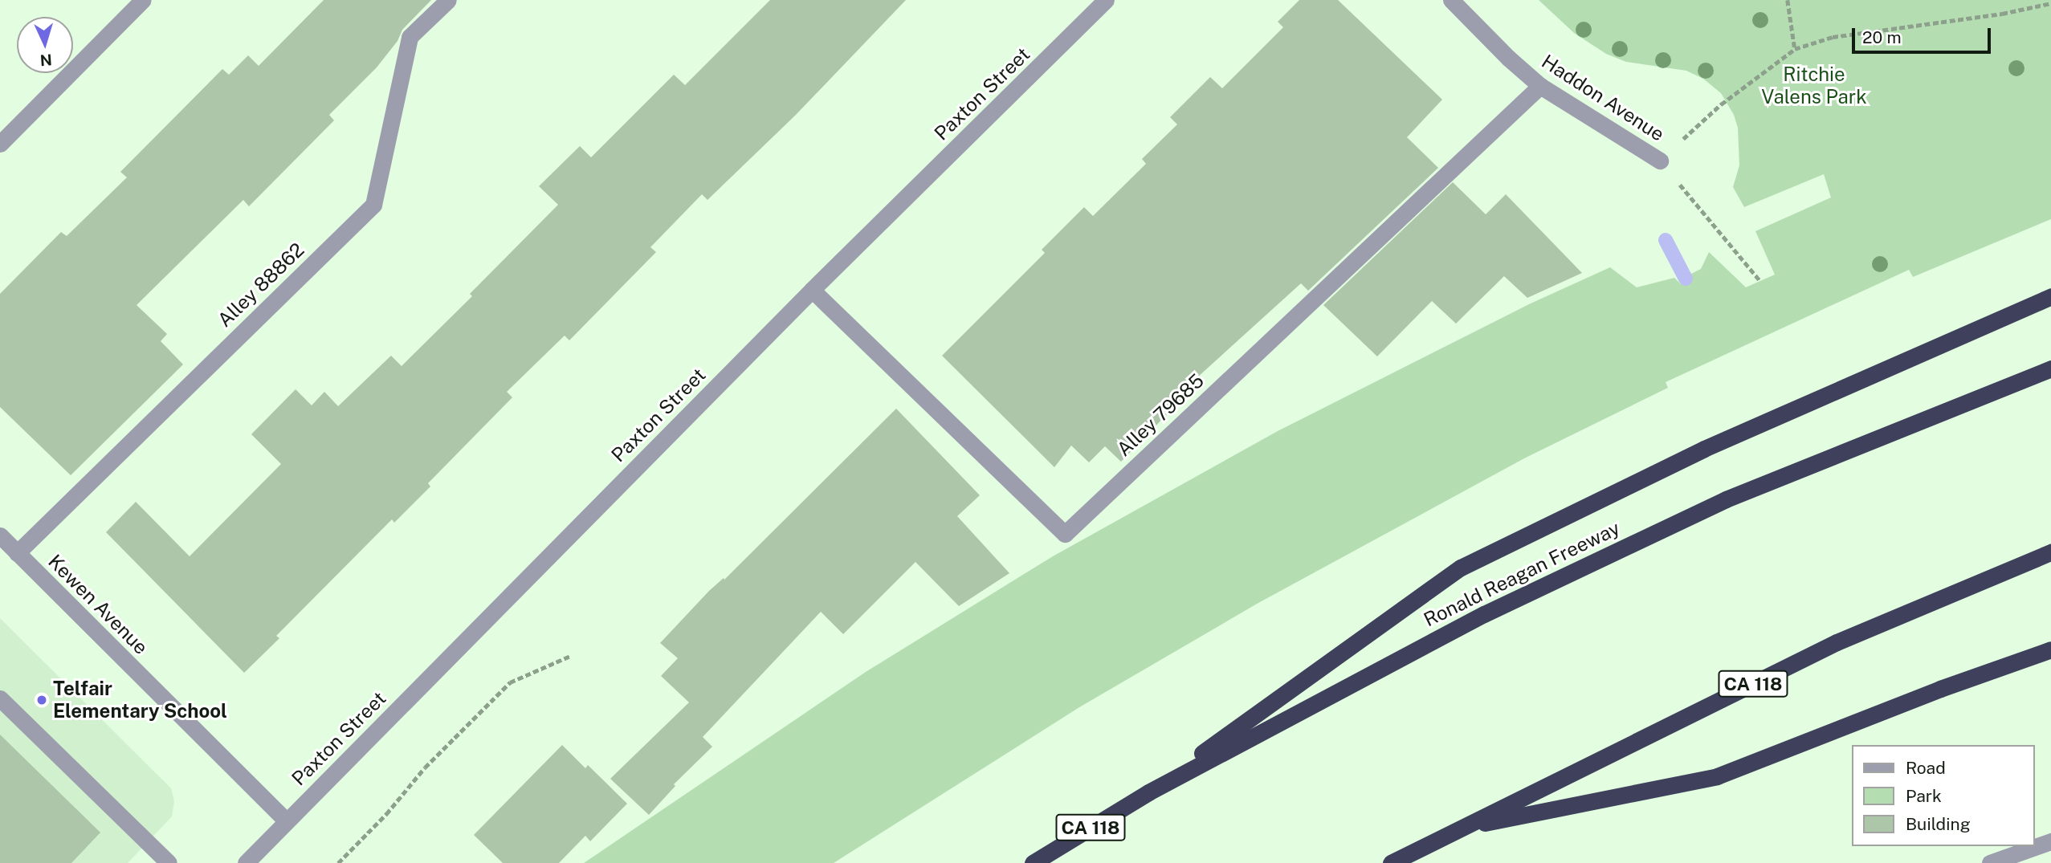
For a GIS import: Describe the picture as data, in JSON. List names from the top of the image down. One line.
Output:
{"streets":{"highway":["Ronald Reagan Freeway","CA 118"],"street":["Paxton Street","Haddon Avenue","Alley 88862","Alley 79685","Kewen Avenue"]},"crossings":[["Paxton Street","Alley 79685"],["Paxton Street","Kewen Avenue"],["Haddon Avenue","Alley 79685"],["Alley 88862","Kewen Avenue"]],"parks":["Ritchie Valens Park"],"places":["Telfair Elementary School"],"legend":["Road","Park","Building"],"scale_bar":"20 m","north":"bottom"}
